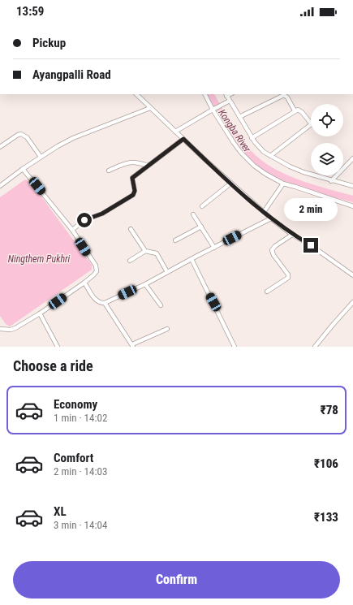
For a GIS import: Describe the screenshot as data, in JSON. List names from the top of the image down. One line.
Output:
{"water":["Kongba River","Ningthem Pukhri"],"page":{"status":"13:59","banner":["Pickup","Ayangpalli Road"],"bubble":"2 min","heading":"Choose a ride","list":[{"name":"Economy","note":"1 min · 14:02","value":"₹78"},{"name":"Comfort","note":"2 min · 14:03","value":"₹106"},{"name":"XL","note":"3 min · 14:04","value":"₹133"}],"buttons":"Confirm"}}
